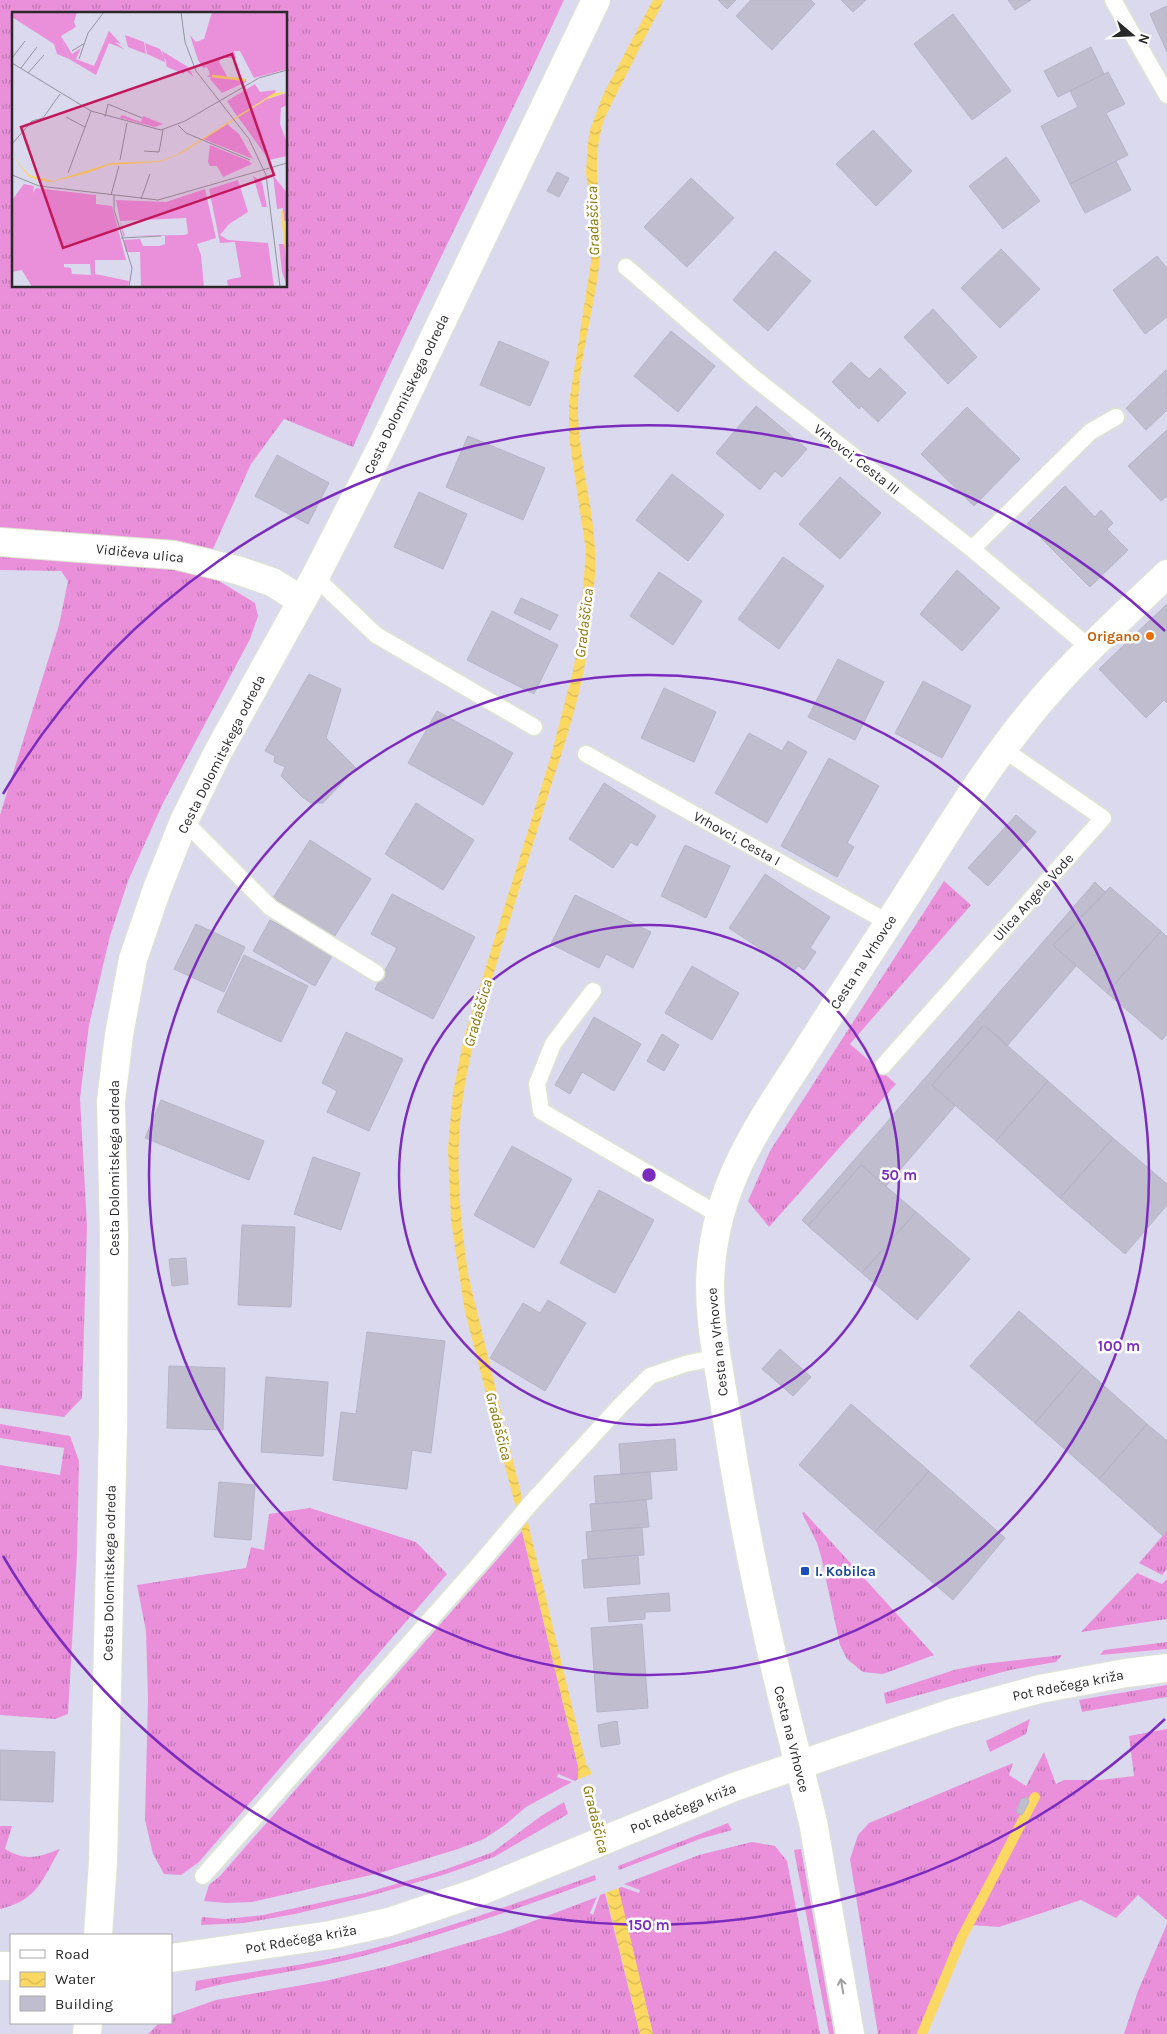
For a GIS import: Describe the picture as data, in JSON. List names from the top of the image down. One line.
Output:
{"streets":{"street":["Cesta Dolomitskega odreda","Vidičeva ulica","Cesta na Vrhovce","Pot Rdečega križa"],"lane":["Vrhovci, Cesta III","Vrhovci, Cesta I","Ulica Angele Vode"]},"crossings":[["Cesta Dolomitskega odreda","Vidičeva ulica"],["Vrhovci, Cesta III","Cesta na Vrhovce"],["Vrhovci, Cesta I","Cesta na Vrhovce"],["Ulica Angele Vode","Cesta na Vrhovce"],["Cesta na Vrhovce","Pot Rdečega križa"]],"water":["Gradaščica"],"places":{"other":["Origano"],"transit":["I. Kobilca"]},"legend":["Road","Water","Building"],"north":"right","rings":["50 m","100 m","150 m"]}
